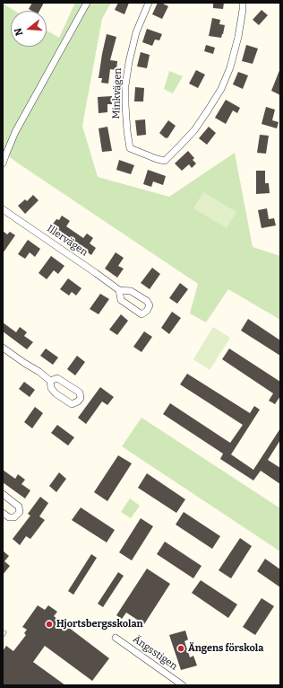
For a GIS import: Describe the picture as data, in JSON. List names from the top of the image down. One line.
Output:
{"streets":{"street":["Minkvägen","Illervägen","Ängsstigen"]},"places":["Hjortsbergsskolan","Ängens förskola"],"north":"left"}
